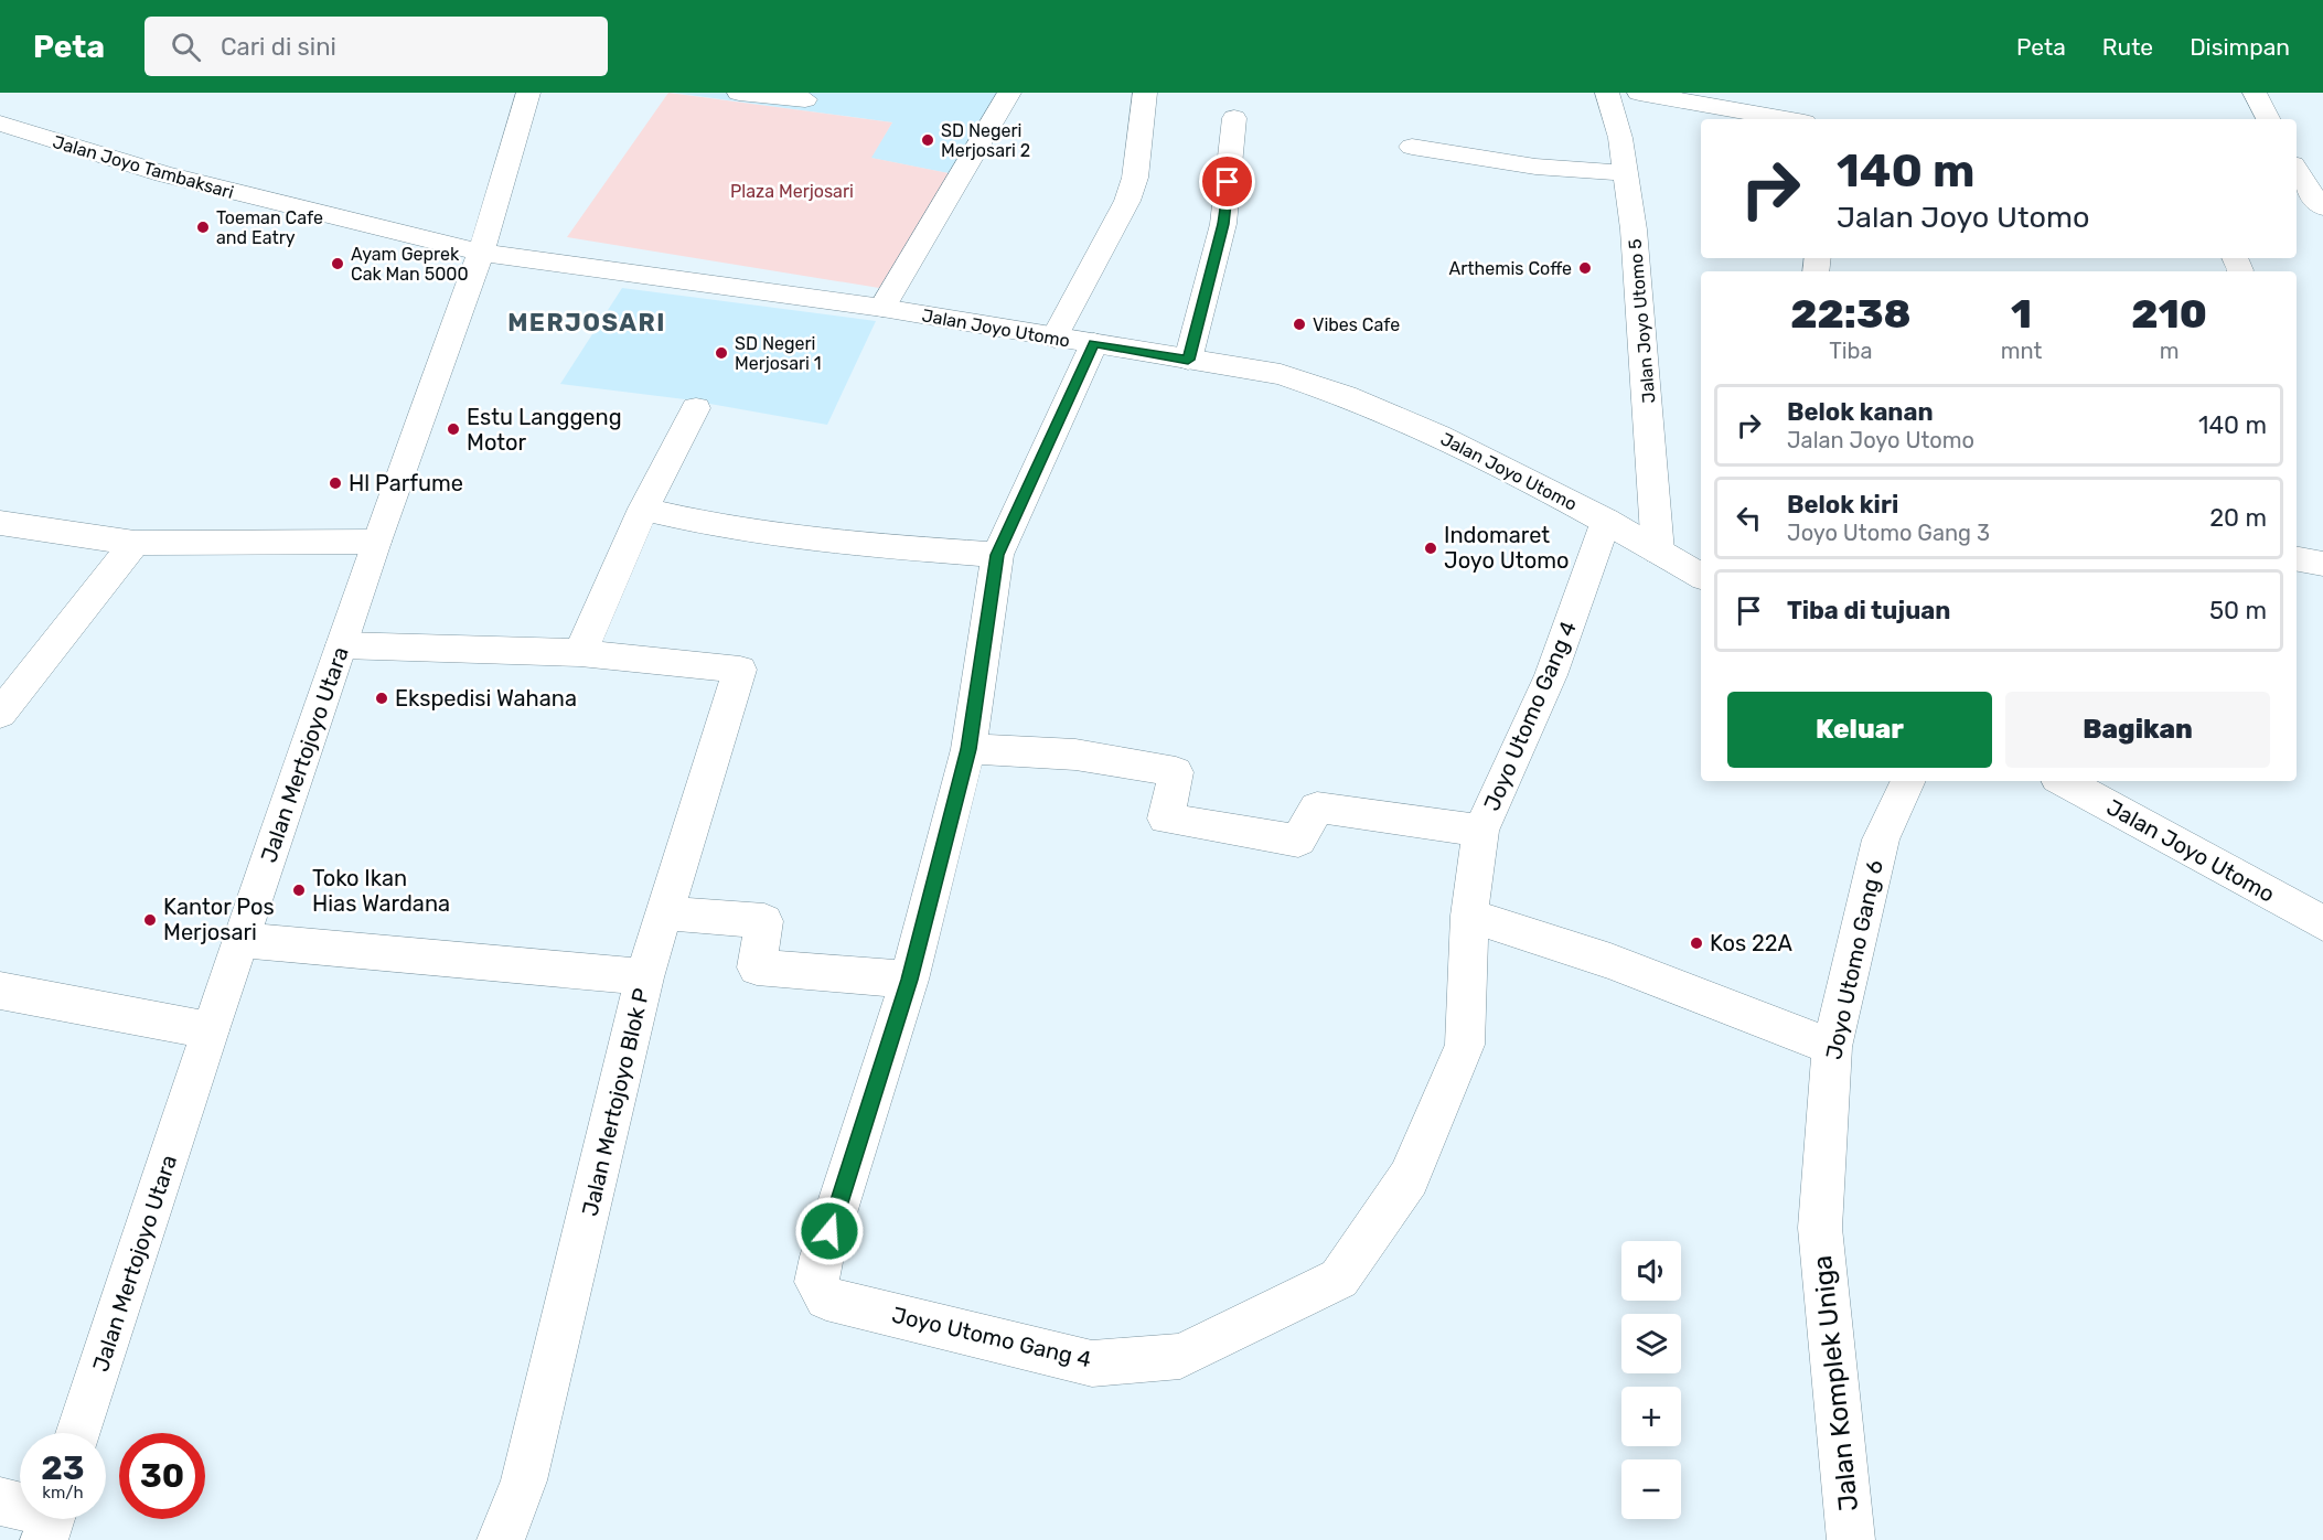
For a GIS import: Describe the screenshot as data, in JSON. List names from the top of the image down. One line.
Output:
{"streets":{"street":["Jalan Joyo Tambaksari","Jalan Joyo Utomo 5","Jalan Joyo Utomo","Joyo Utomo Gang 4","Jalan Mertojoyo Utara","Joyo Utomo Gang 6","Jalan Mertojoyo Blok P","Jalan Komplek Uniga"]},"crossings":[["Jalan Joyo Tambaksari","Jalan Joyo Utomo"],["Jalan Joyo Tambaksari","Jalan Mertojoyo Utara"],["Jalan Joyo Utomo 5","Jalan Joyo Utomo"],["Jalan Joyo Utomo","Joyo Utomo Gang 4"],["Jalan Joyo Utomo","Jalan Mertojoyo Utara"],["Jalan Mertojoyo Utara","Jalan Mertojoyo Blok P"],["Joyo Utomo Gang 6","Jalan Komplek Uniga"]],"districts":["MERJOSARI"],"parks":["Plaza Merjosari"],"places":["SD Negeri Merjosari 2","Toeman Cafe and Eatry","Ayam Geprek Cak Man 5000","Arthemis Coffe","Vibes Cafe","SD Negeri Merjosari 1","Estu Langgeng Motor","Hl Parfume","Indomaret Joyo Utomo","Ekspedisi Wahana","Toko Ikan Hias Wardana","Kantor Pos Merjosari","Kos 22A"],"page":{"header":"Peta","search":"Cari di sini","nav":["Peta","Rute","Disimpan"],"turn":["140 m","Jalan Joyo Utomo"],"eta":["22:38","Tiba","1","mnt","210","m"],"list":[{"name":"Belok kanan","note":"Jalan Joyo Utomo","value":"140 m"},{"name":"Belok kiri","note":"Joyo Utomo Gang 3","value":"20 m"},{"name":"Tiba di tujuan","value":"50 m"}],"buttons":["Keluar","Bagikan"],"map_buttons":["+","−"],"speed":"23 km/h","limit":"30"}}
